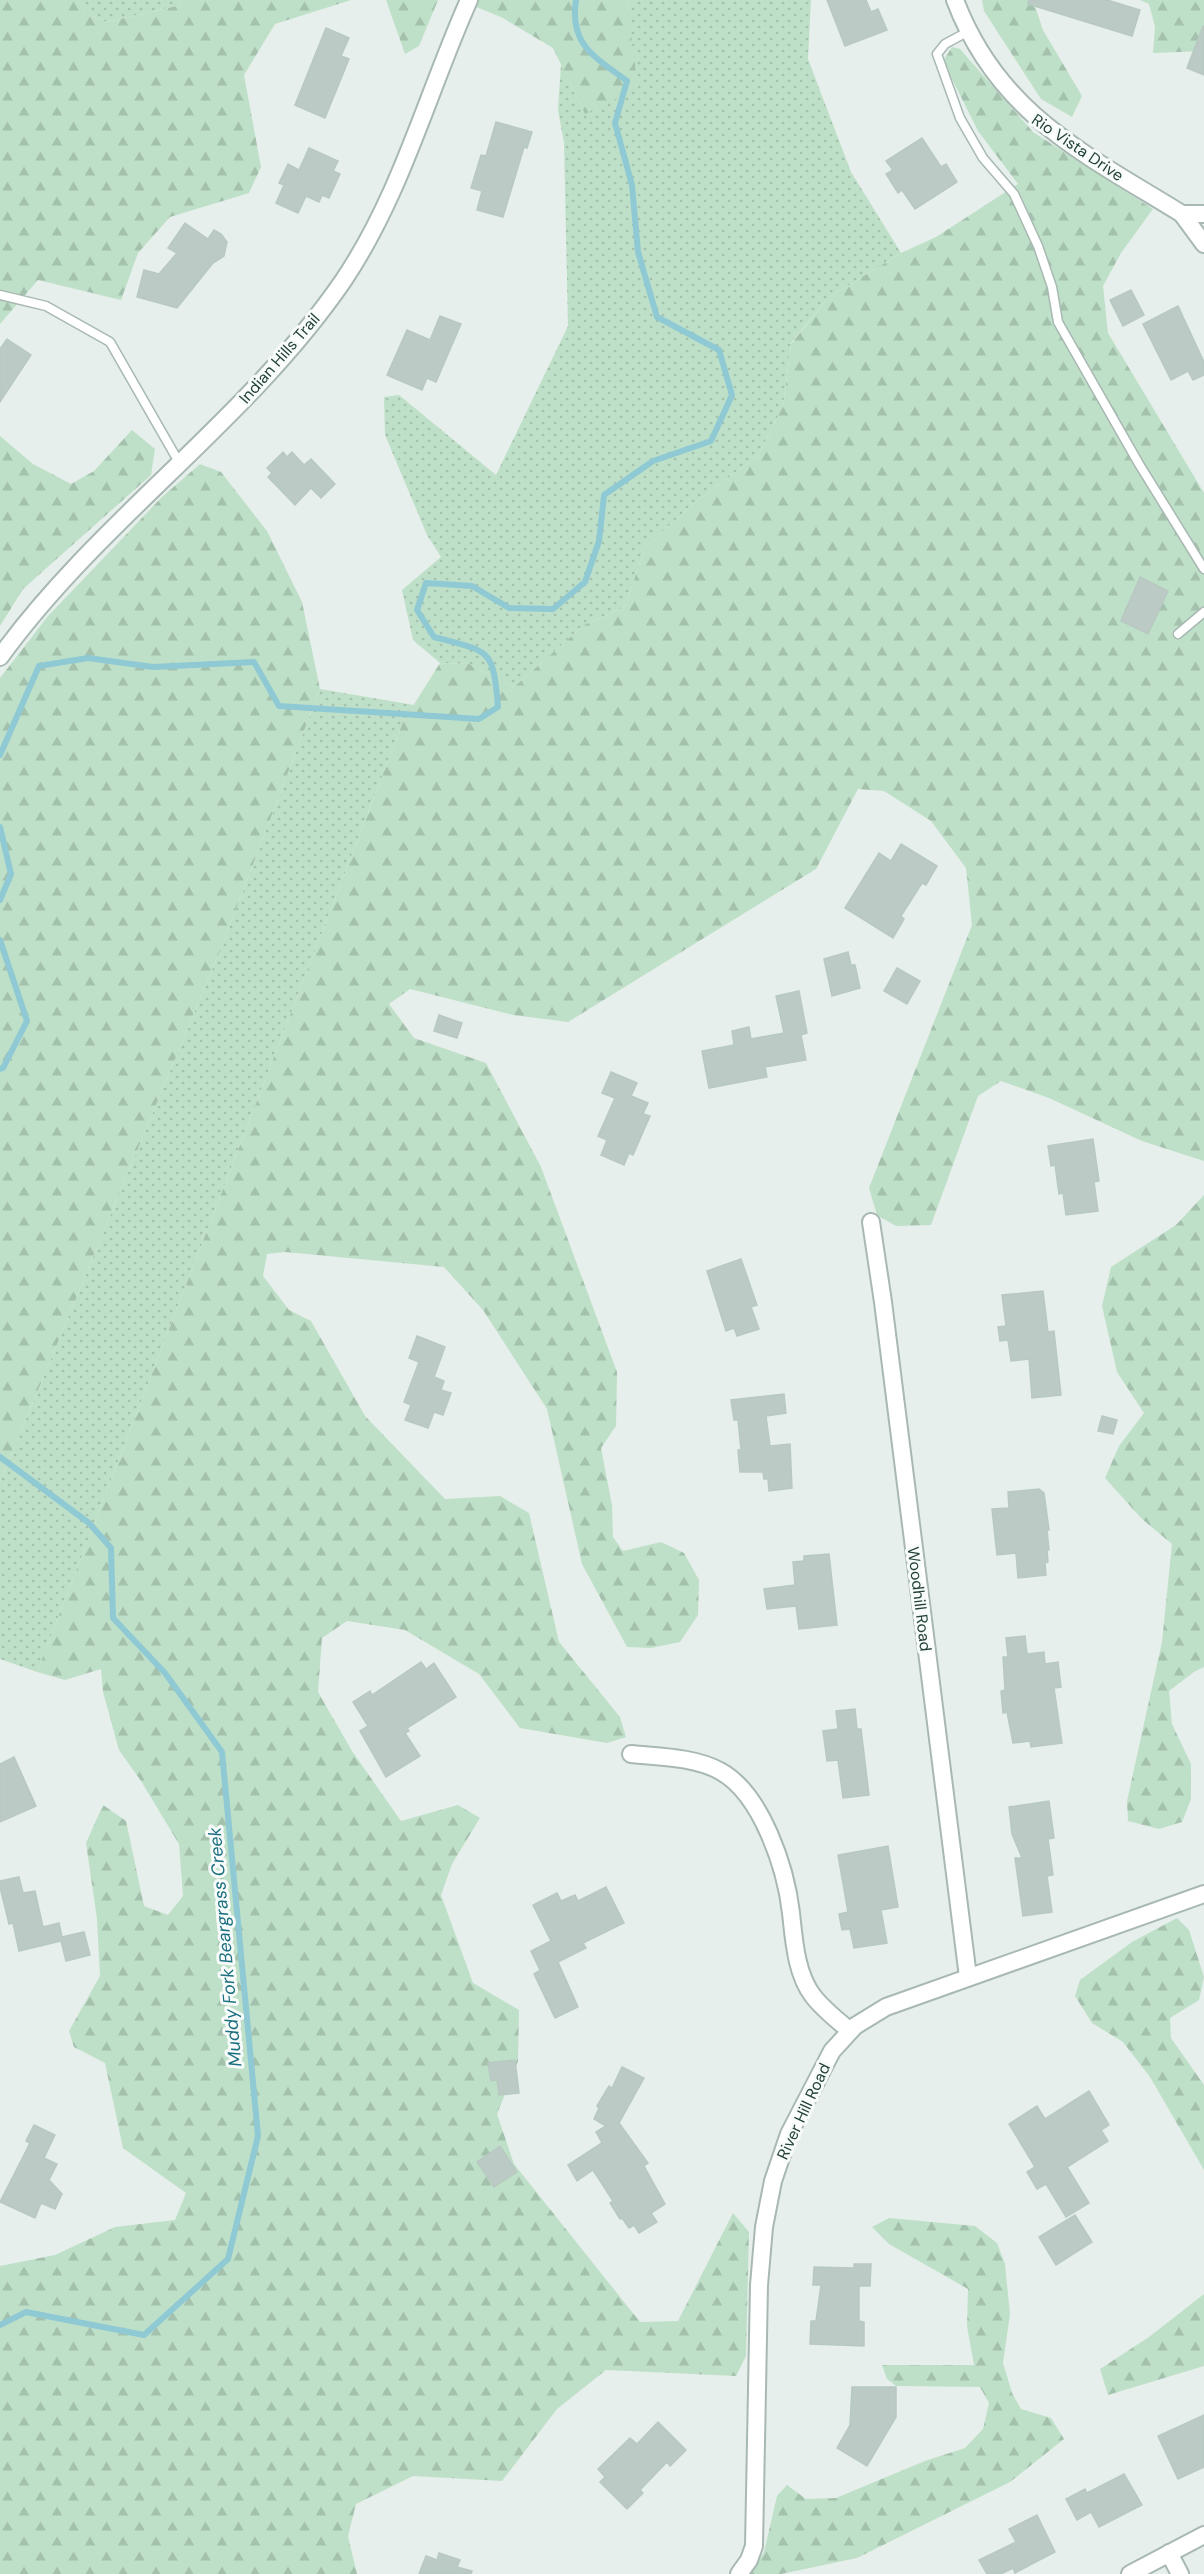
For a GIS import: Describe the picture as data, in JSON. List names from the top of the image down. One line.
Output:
{"streets":{"street":["Rio Vista Drive","Indian Hills Trail","Woodhill Road","River Hill Road"]},"crossings":[["Woodhill Road","River Hill Road"]],"water":["Muddy Fork Beargrass Creek"]}
